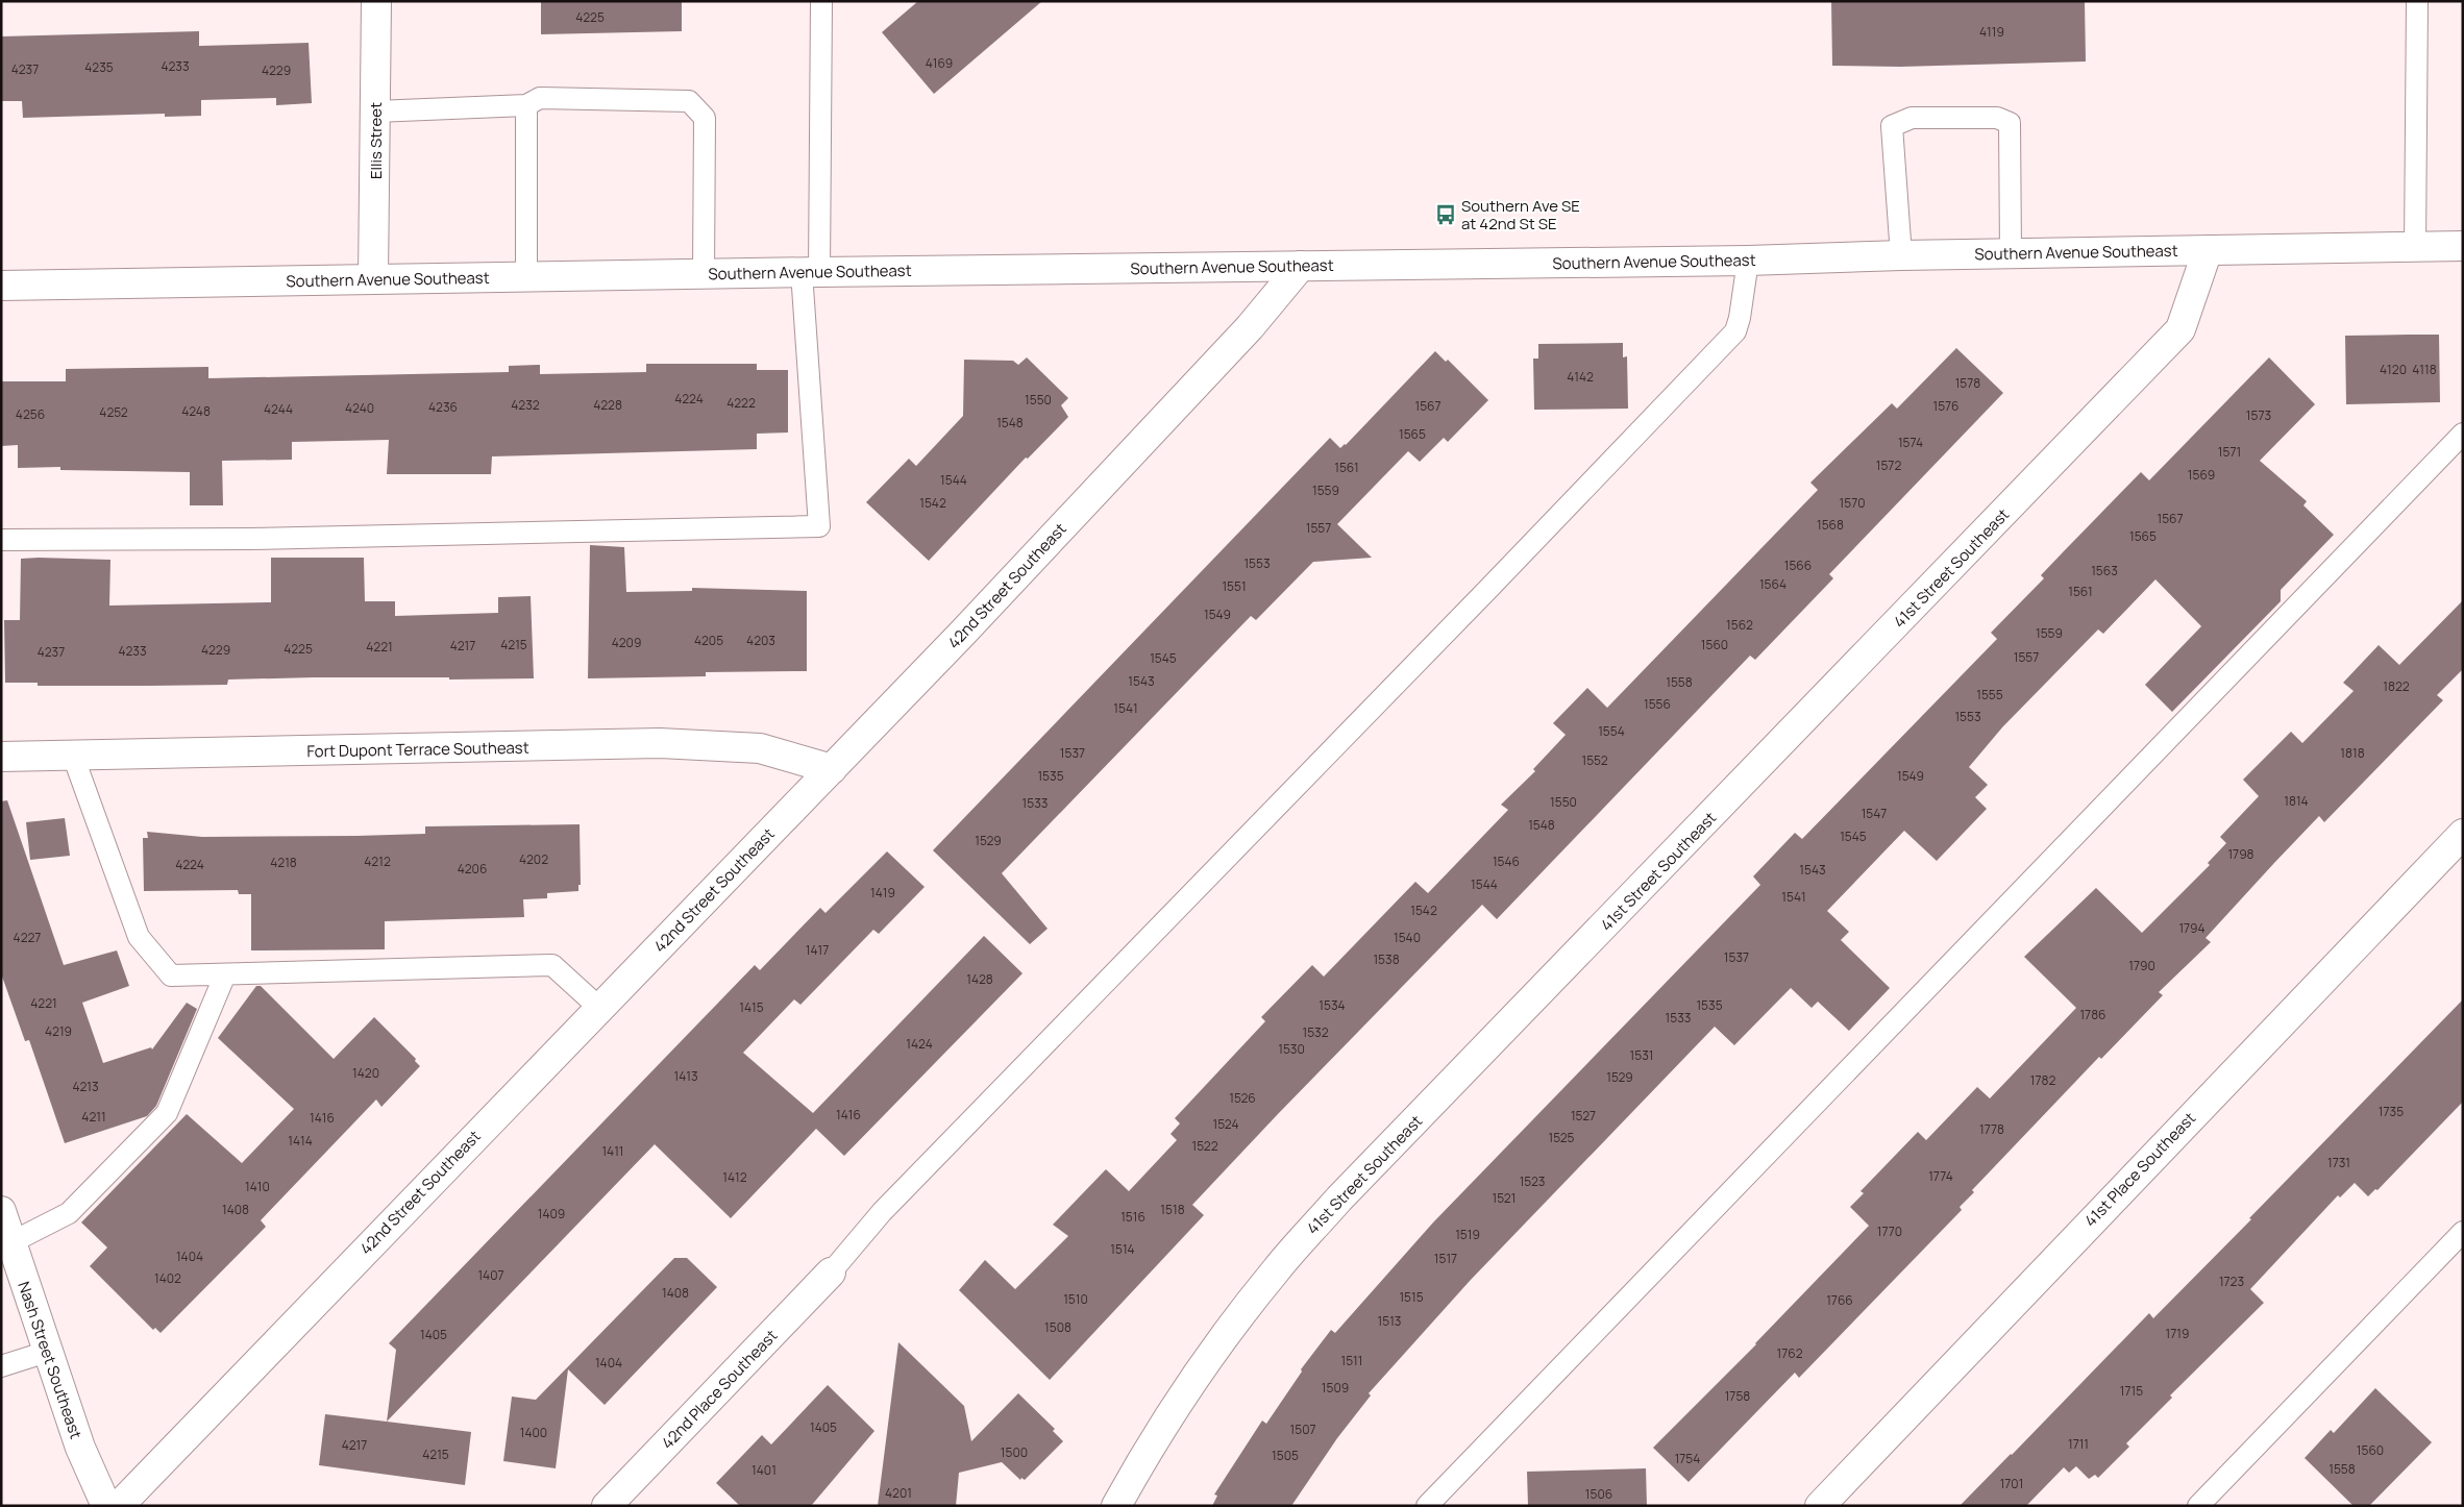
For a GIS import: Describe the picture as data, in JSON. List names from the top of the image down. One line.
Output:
{"streets":{"street":["Ellis Street","Southern Avenue Southeast","41st Street Southeast","42nd Street Southeast","Fort Dupont Terrace Southeast","41st Place Southeast","Nash Street Southeast","42nd Place Southeast"]},"crossings":[["Ellis Street","Southern Avenue Southeast"],["Southern Avenue Southeast","41st Street Southeast"],["Southern Avenue Southeast","42nd Street Southeast"],["42nd Street Southeast","Fort Dupont Terrace Southeast"]],"places":{"bus stop":["Southern Ave SE at 42nd St SE"]},"house_numbers":["4225","4119","4169","4233","4235","4237","4229","4120","4118","4142","1578","4224","1550","4222","4232","4228","1567","1576","4236","4240","4244","4248","4252","4256","1573","1548","1565","1574","1571","1572","1561","1569","1544","1559","1542","1570","1567","1568","1557","1565","1553","1566","1563","1564","1551","1561","1549","1562","1559","4205","4203","4209","4215","1560","4217","4221","4225","4229","4233","4237","1557","1545","1543","1558","1822","1555","1556","1541","1553","1554","1537","1818","1552","1535","1549","1814","1550","1533","1547","1548","1545","1529","1798","4202","4212","1546","4218","4224","4206","1543","1544","1419","1541","1542","1794","4227","1540","1417","1537","1538","1790","1428","4221","1534","1535","1415","1786","1533","4219","1532","1424","1530","1531","1420","1413","1529","1782","4213","1526","1735","1416","1527","4211","1416","1524","1778","1525","1414","1522","1411","1731","1774","1412","1523","1410","1521","1408","1518","1409","1516","1770","1519","1514","1404","1517","1407","1402","1723","1408","1515","1510","1766","1513","1508","1719","1405","1762","1511","1404","1509","1715","1758","1405","1507","1400","1711","4217","1560","1500","4215","1505","1754","1558","1401","1701","4201","1506"]}
